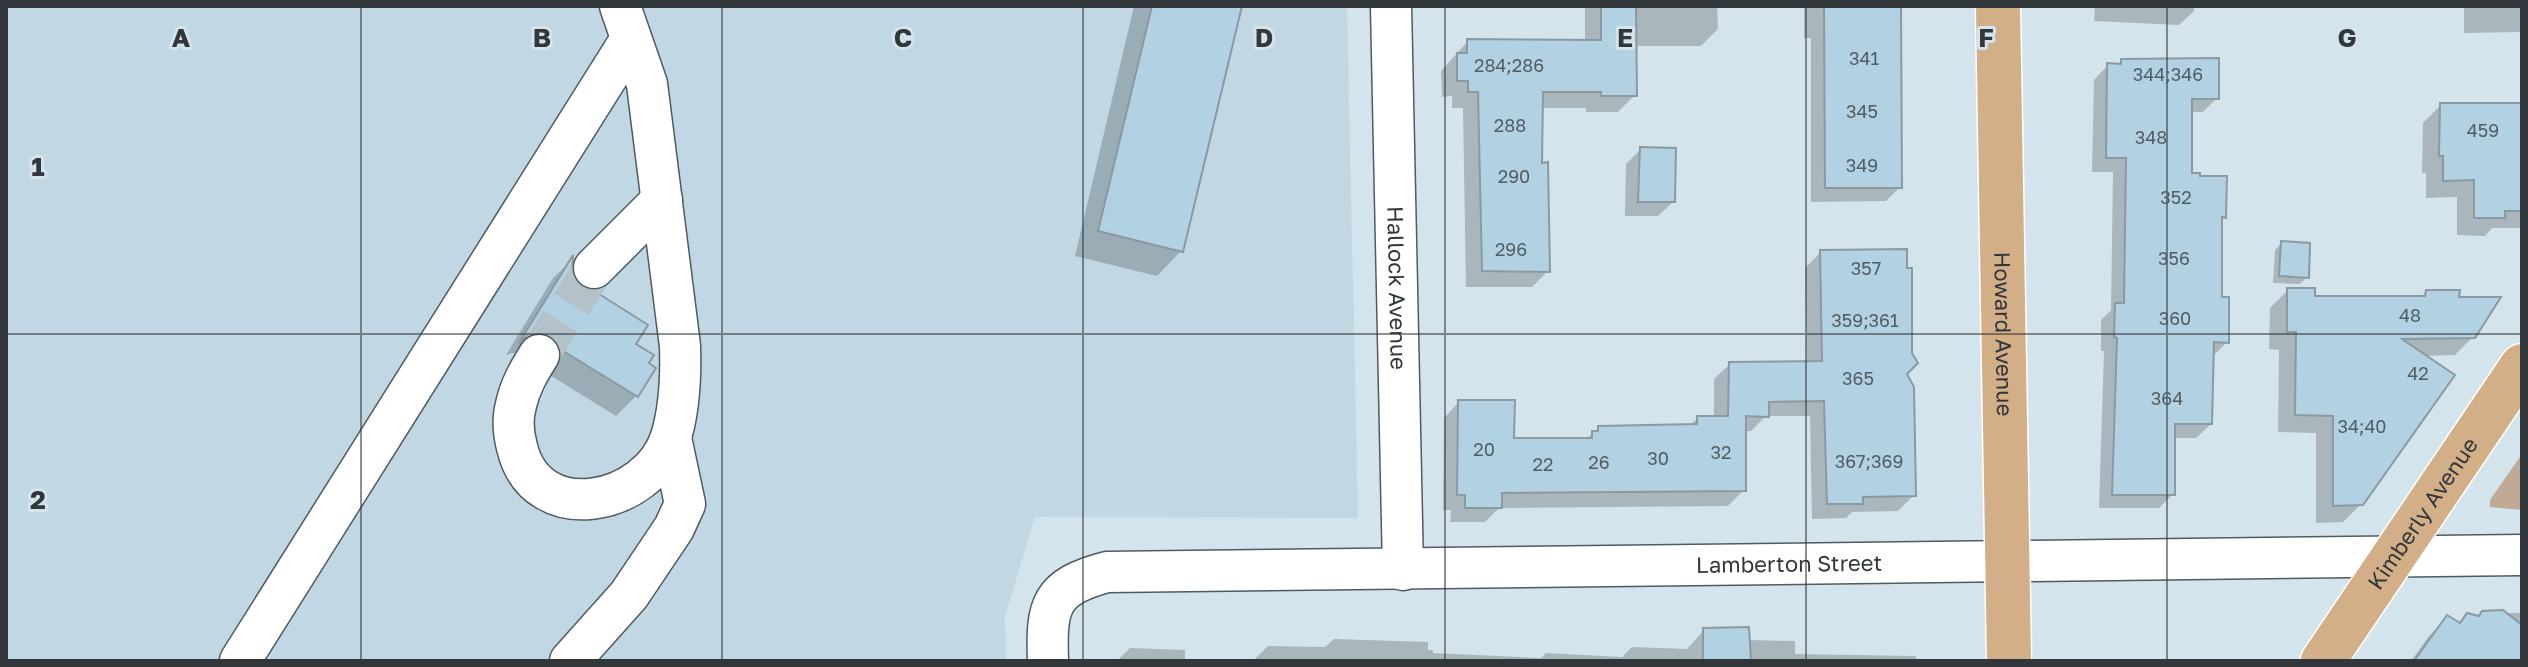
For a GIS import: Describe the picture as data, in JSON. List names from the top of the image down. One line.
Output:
{"streets":{"main road":["Howard Avenue","Kimberly Avenue"],"street":["Hallock Avenue","Lamberton Street"]},"crossings":[["Hallock Avenue","Lamberton Street"],["Howard Avenue","Lamberton Street"],["Kimberly Avenue","Lamberton Street"]],"house_numbers":["341","284;286","344;346","345","288","459","348","349","290","352","296","356","357","48","360","359;361","42","365","364","34;40","20","32","30","367;369","26","22"],"grid":{"columns":["A","B","C","D","E","F","G"],"rows":["1","2"]}}
